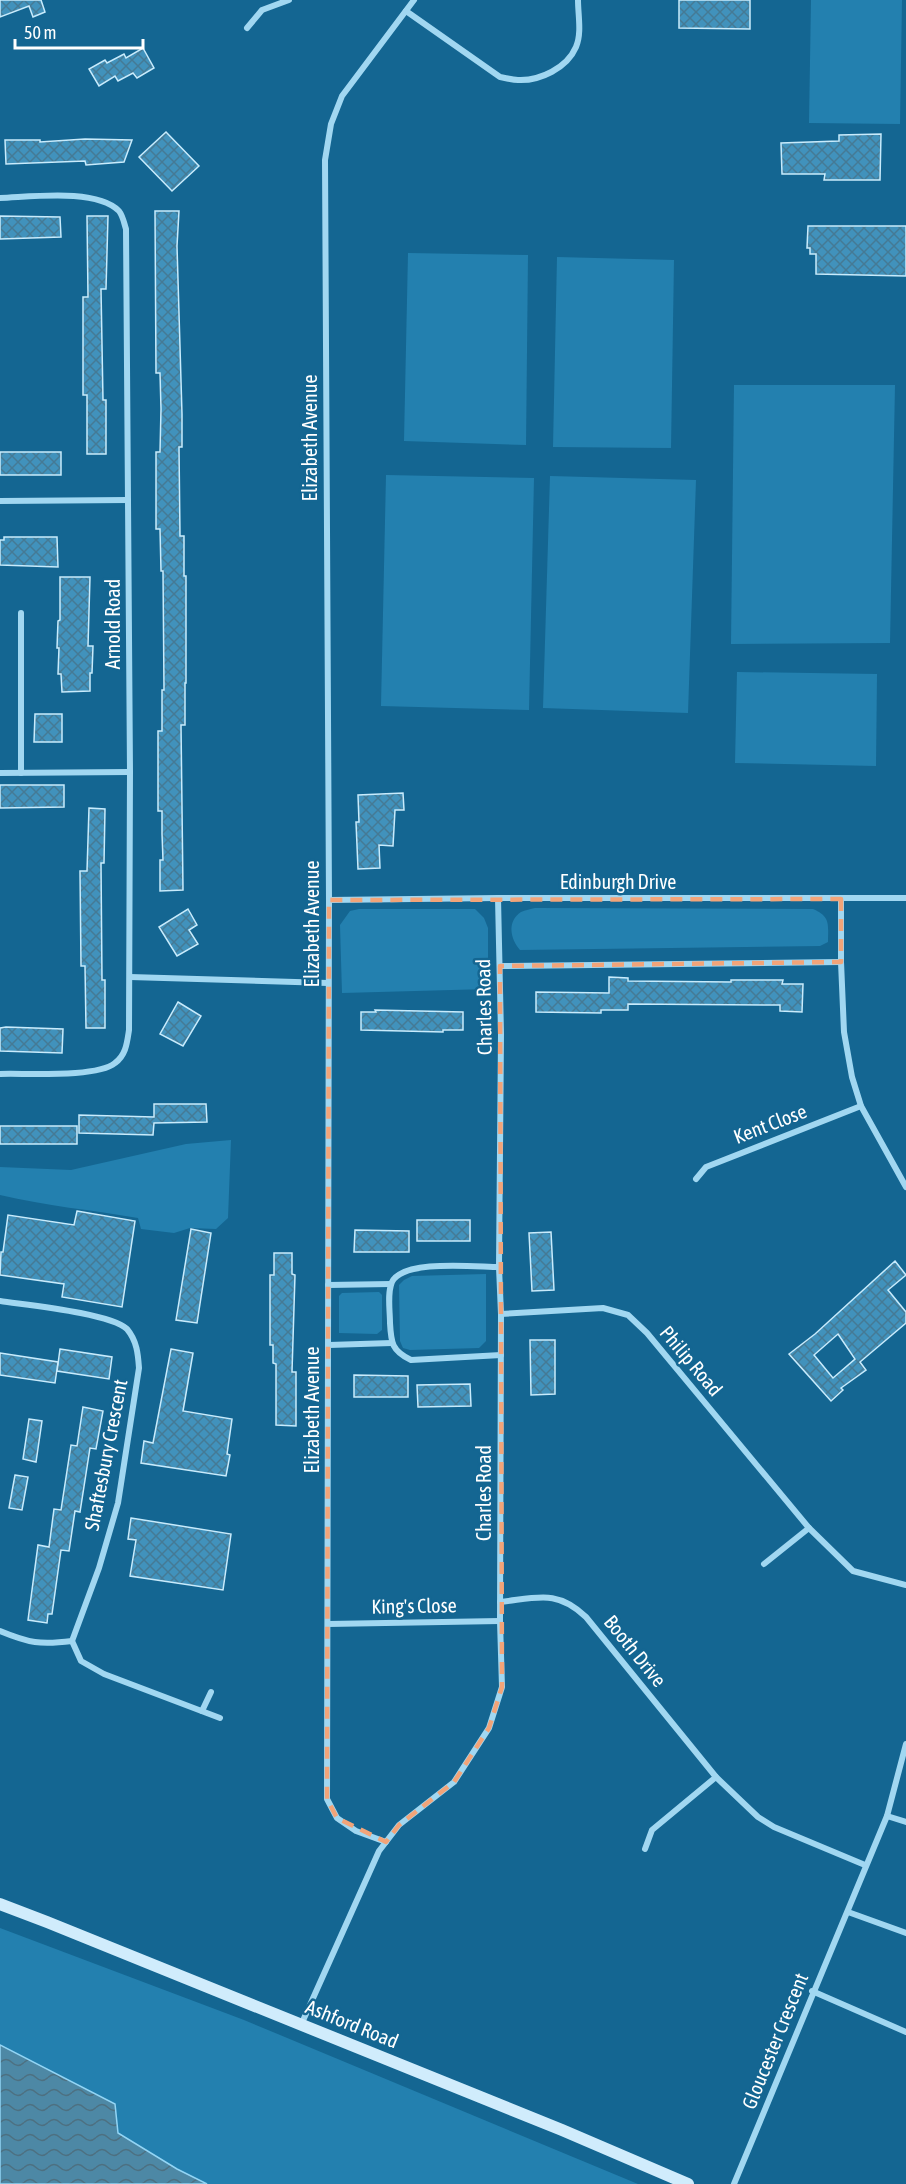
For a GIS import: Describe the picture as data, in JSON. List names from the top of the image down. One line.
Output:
{"streets":{"main road":["Ashford Road"],"street":["Elizabeth Avenue","Arnold Road","Edinburgh Drive","Charles Road","Kent Close","Philip Road","Shaftesbury Crescent","King's Close","Booth Drive","Gloucester Crescent"]},"crossings":[["Elizabeth Avenue","Edinburgh Drive"],["Elizabeth Avenue","Charles Road"],["Elizabeth Avenue","King's Close"],["Edinburgh Drive","Charles Road"],["Charles Road","Philip Road"],["Charles Road","King's Close"],["Charles Road","Booth Drive"],["Charles Road","Ashford Road"],["Booth Drive","Gloucester Crescent"]],"scale_bar":"50 m"}
